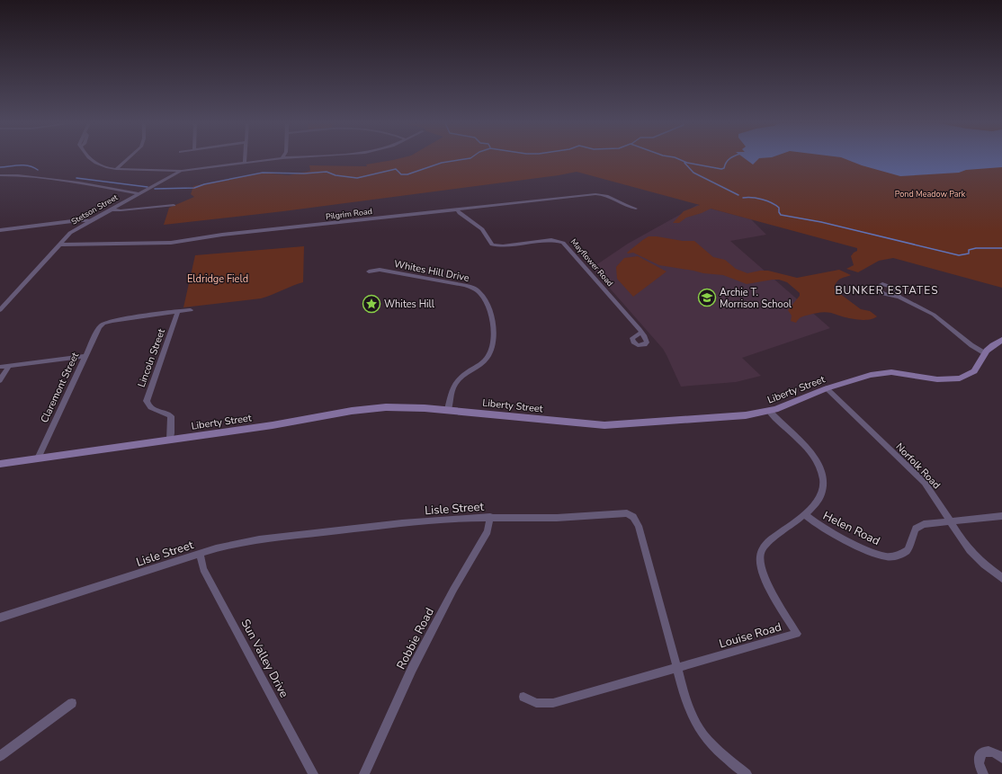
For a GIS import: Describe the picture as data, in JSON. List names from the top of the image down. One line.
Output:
{"streets":{"main road":["Liberty Street"],"street":["Stetson Street","Pilgrim Road","Mayflower Road","Whites Hill Drive","Lincoln Street","Claremont Street","Norfolk Road","Lisle Street","Helen Road","Louise Road","Robbie Road","Sun Valley Drive"]},"crossings":[["Stetson Street","Pilgrim Road"],["Pilgrim Road","Mayflower Road"],["Whites Hill Drive","Liberty Street"],["Lincoln Street","Claremont Street"],["Lincoln Street","Liberty Street"],["Claremont Street","Liberty Street"],["Liberty Street","Norfolk Road"],["Liberty Street","Louise Road"],["Norfolk Road","Helen Road"],["Lisle Street","Louise Road"],["Lisle Street","Robbie Road"],["Lisle Street","Sun Valley Drive"],["Helen Road","Louise Road"]],"districts":["BUNKER ESTATES"],"parks":["Pond Meadow Park","Eldridge Field"],"places":{"school or university":["Archie T. Morrison School"],"place":["Whites Hill"]}}
